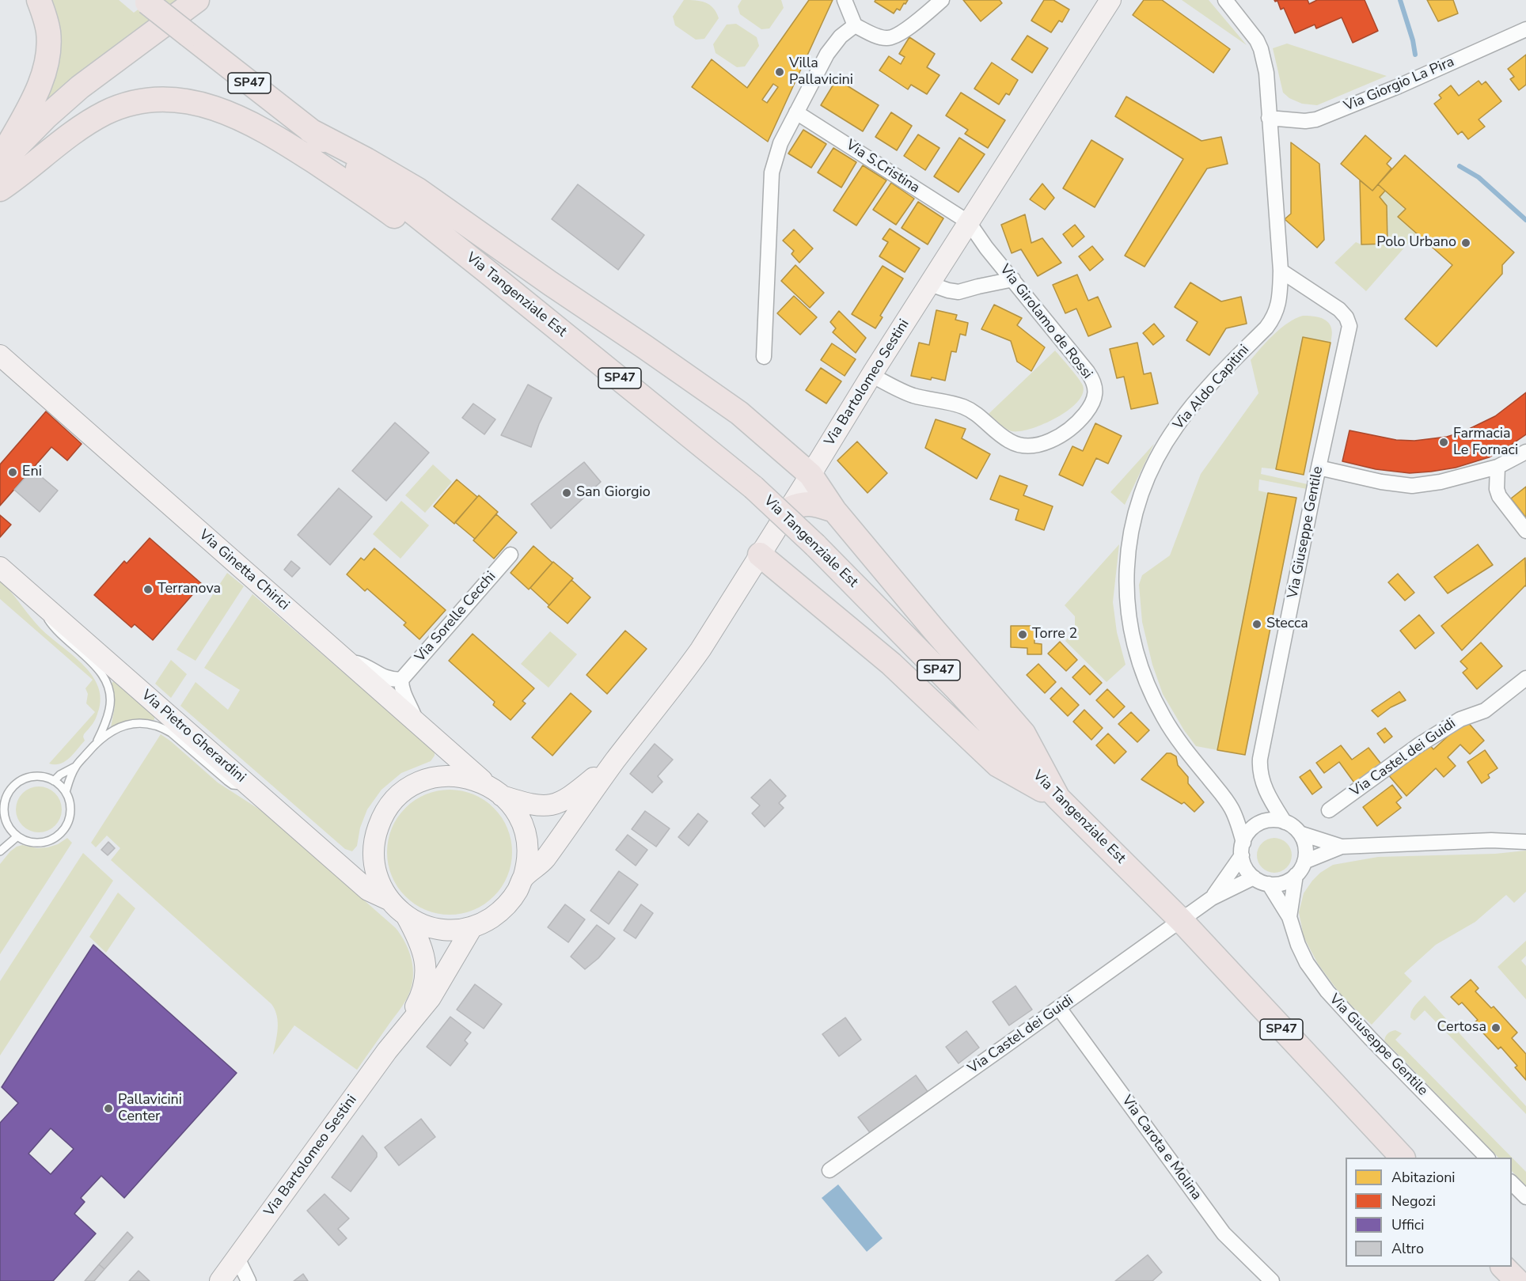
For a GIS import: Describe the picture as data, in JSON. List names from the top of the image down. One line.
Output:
{"streets":{"main road":["SP47","Via Tangenziale Est","Via Bartolomeo Sestini","Via Ginetta Chirici","Via Pietro Gherardini"],"street":["Via Giorgio La Pira","Via S.Cristina","Via Girolamo de Rossi","Via Aldo Capitini","Via Giuseppe Gentile","Via Sorelle Cecchi","Via Castel dei Guidi","Via Carota e Molina"]},"crossings":[["Via Giorgio La Pira","Via Aldo Capitini"],["Via S.Cristina","Via Girolamo de Rossi"],["Via S.Cristina","Via Bartolomeo Sestini"],["Via Tangenziale Est","Via Castel dei Guidi"],["Via Girolamo de Rossi","Via Bartolomeo Sestini"],["Via Aldo Capitini","Via Giuseppe Gentile"],["Via Aldo Capitini","Via Castel dei Guidi"],["Via Giuseppe Gentile","Via Castel dei Guidi"],["Via Ginetta Chirici","Via Pietro Gherardini"],["Via Castel dei Guidi","Via Carota e Molina"]],"places":["Villa Pallavicini","Polo Urbano","Farmacia Le Fornaci","Eni","San Giorgio","Terranova","Stecca","Torre 2","Certosa","Pallavicini Center"],"legend":["Abitazioni","Negozi","Uffici","Altro"]}
